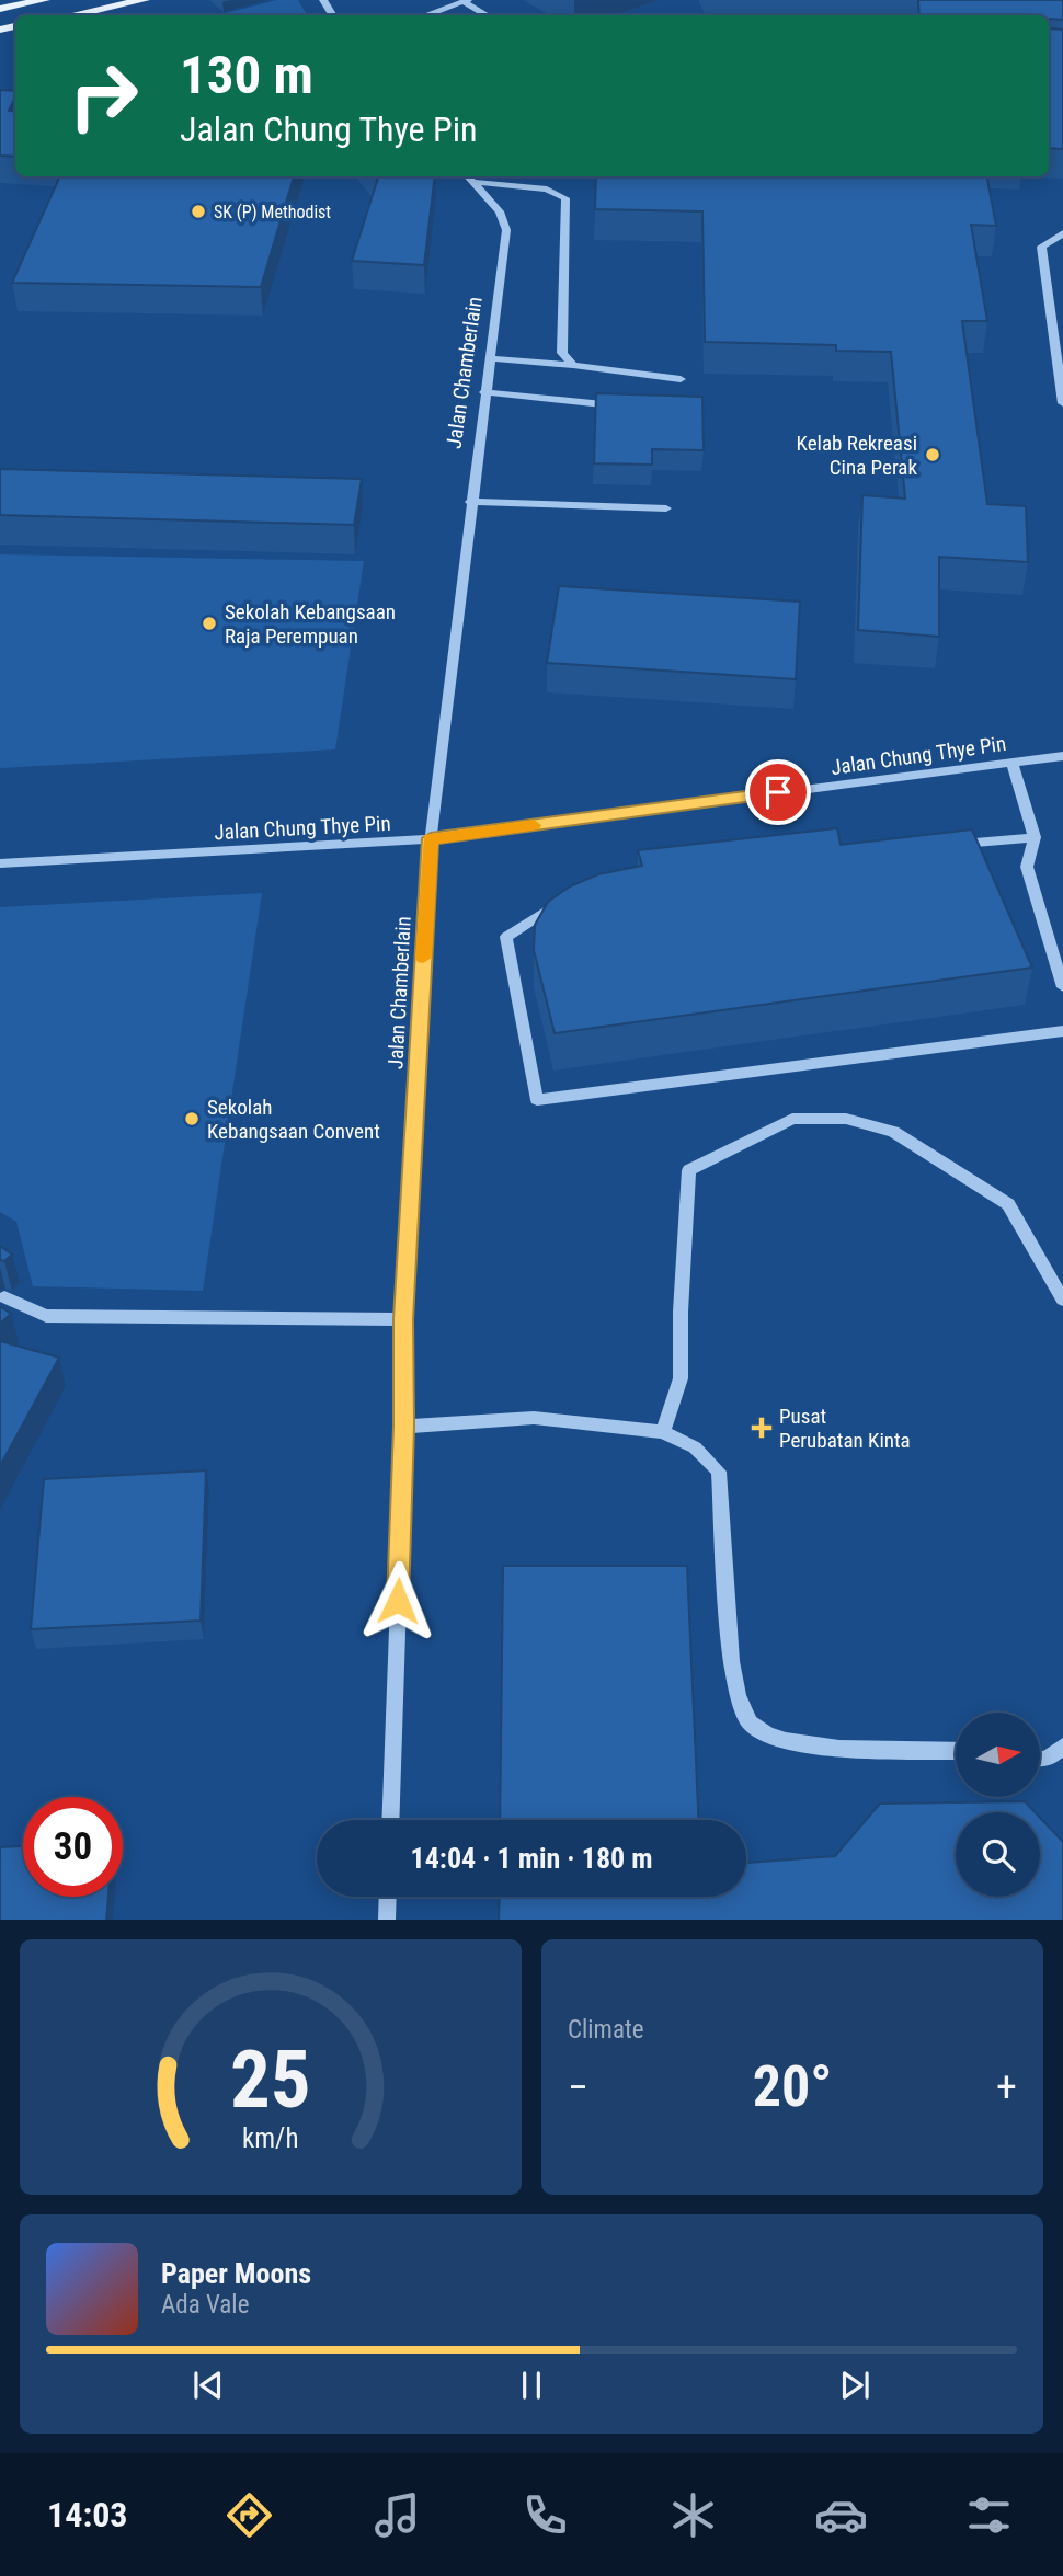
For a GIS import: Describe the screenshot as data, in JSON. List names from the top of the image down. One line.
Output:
{"streets":{"street":["Jalan Chamberlain","Jalan Chung Thye Pin"]},"crossings":[["Jalan Chamberlain","Jalan Chung Thye Pin"]],"places":{"other":["SK (P) Methodist","Kelab Rekreasi Cina Perak","Sekolah Kebangsaan Raja Perempuan","Sekolah Kebangsaan Convent"],"health":["Pusat Perubatan Kinta"]},"north":"right","page":{"turn":["130 m","Jalan Chung Thye Pin"],"limit":"30","trip":"14:04 · 1 min · 180 m","tile":"Climate","heat":["−","20°","+"],"song":["Paper Moons","Ada Vale"],"tabs":"14:03","gauge":["25","km/h"]}}
